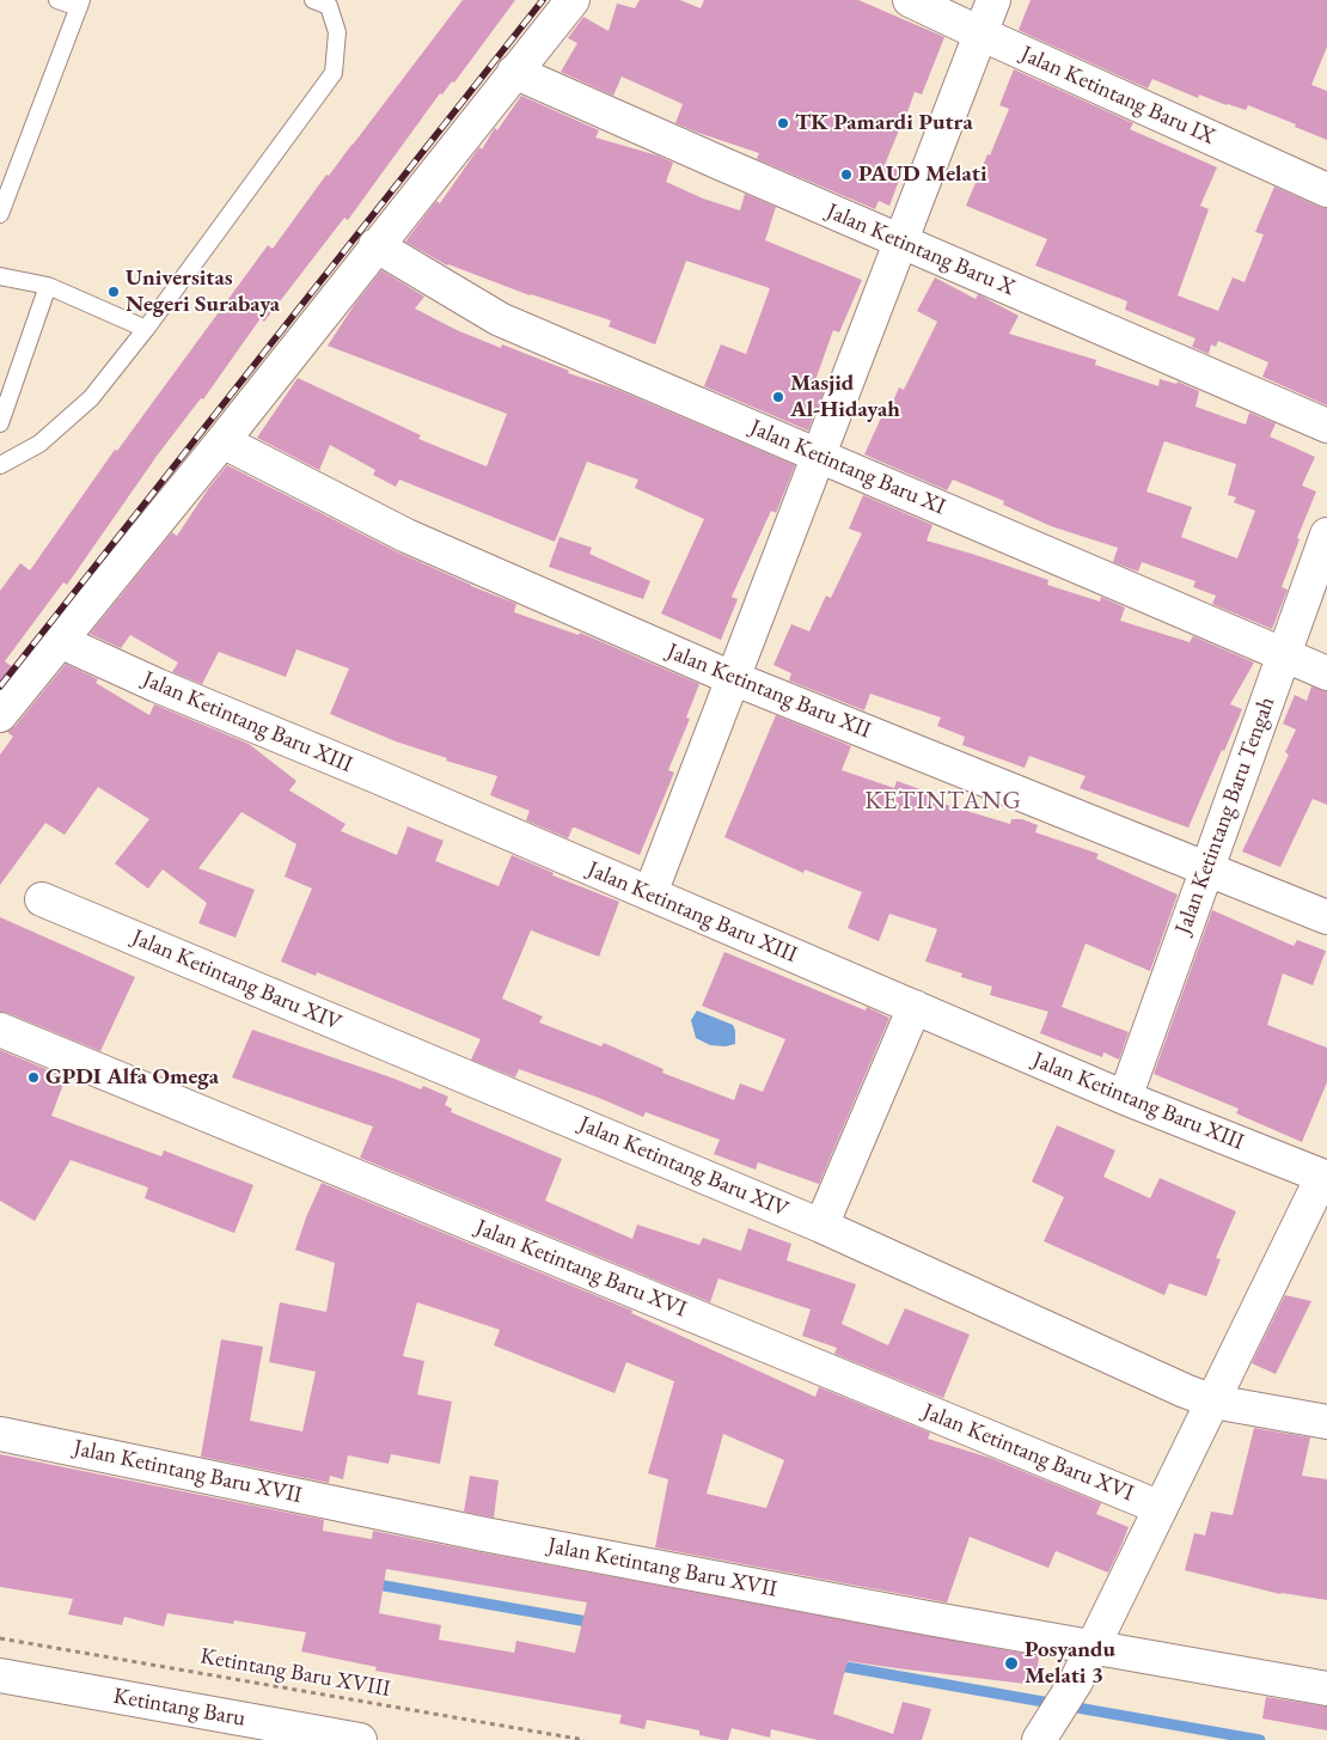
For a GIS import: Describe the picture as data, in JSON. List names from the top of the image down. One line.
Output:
{"streets":{"street":["Jalan Ketintang Baru IX","Jalan Ketintang Baru X","Jalan Ketintang Baru XI","Jalan Ketintang Baru XII","Jalan Ketintang Baru XIII","Jalan Ketintang Baru Tengah","Jalan Ketintang Baru XIV","Jalan Ketintang Baru XVI","Jalan Ketintang Baru XVII","Ketintang Baru"],"path":["Ketintang Baru XVIII"]},"crossings":[["Jalan Ketintang Baru XI","Jalan Ketintang Baru Tengah"],["Jalan Ketintang Baru XII","Jalan Ketintang Baru Tengah"],["Jalan Ketintang Baru XIII","Jalan Ketintang Baru Tengah"]],"districts":["KETINTANG"],"places":["TK Pamardi Putra","PAUD Melati","Universitas Negeri Surabaya","Masjid Al-Hidayah","GPDI Alfa Omega","Posyandu Melati 3"]}
